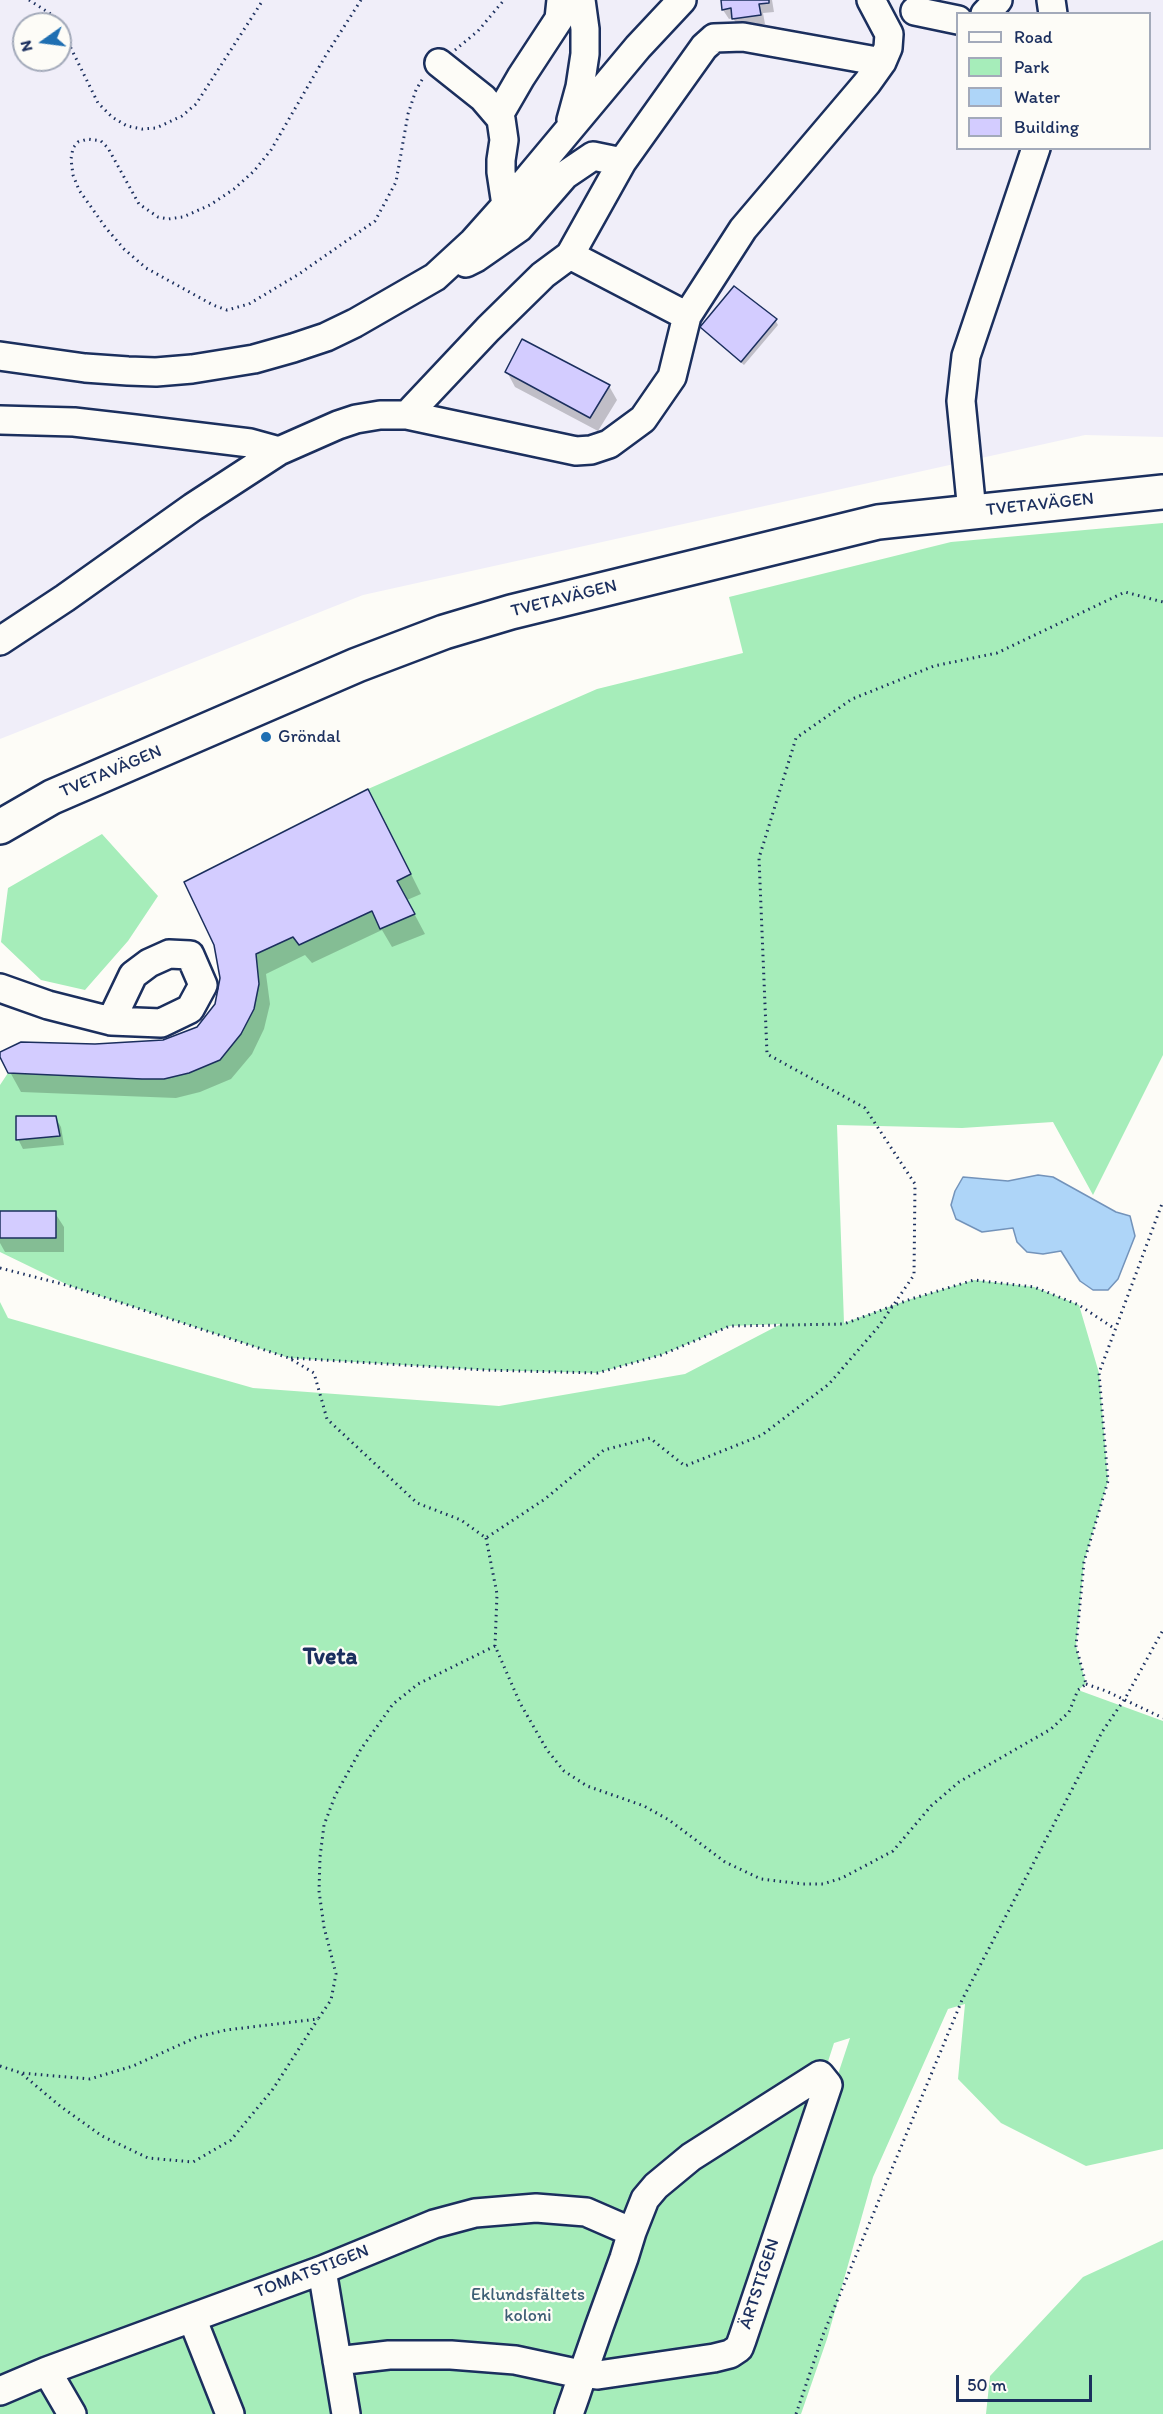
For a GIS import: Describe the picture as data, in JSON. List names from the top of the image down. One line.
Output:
{"streets":{"main road":["TVETAVÄGEN"],"street":["TOMATSTIGEN","ÄRTSTIGEN"]},"crossings":[["TOMATSTIGEN","ÄRTSTIGEN"]],"districts":["Tveta"],"parks":["Eklundsfältets koloni"],"places":["Gröndal"],"legend":["Road","Park","Water","Building"],"scale_bar":"50 m","north":"left"}
